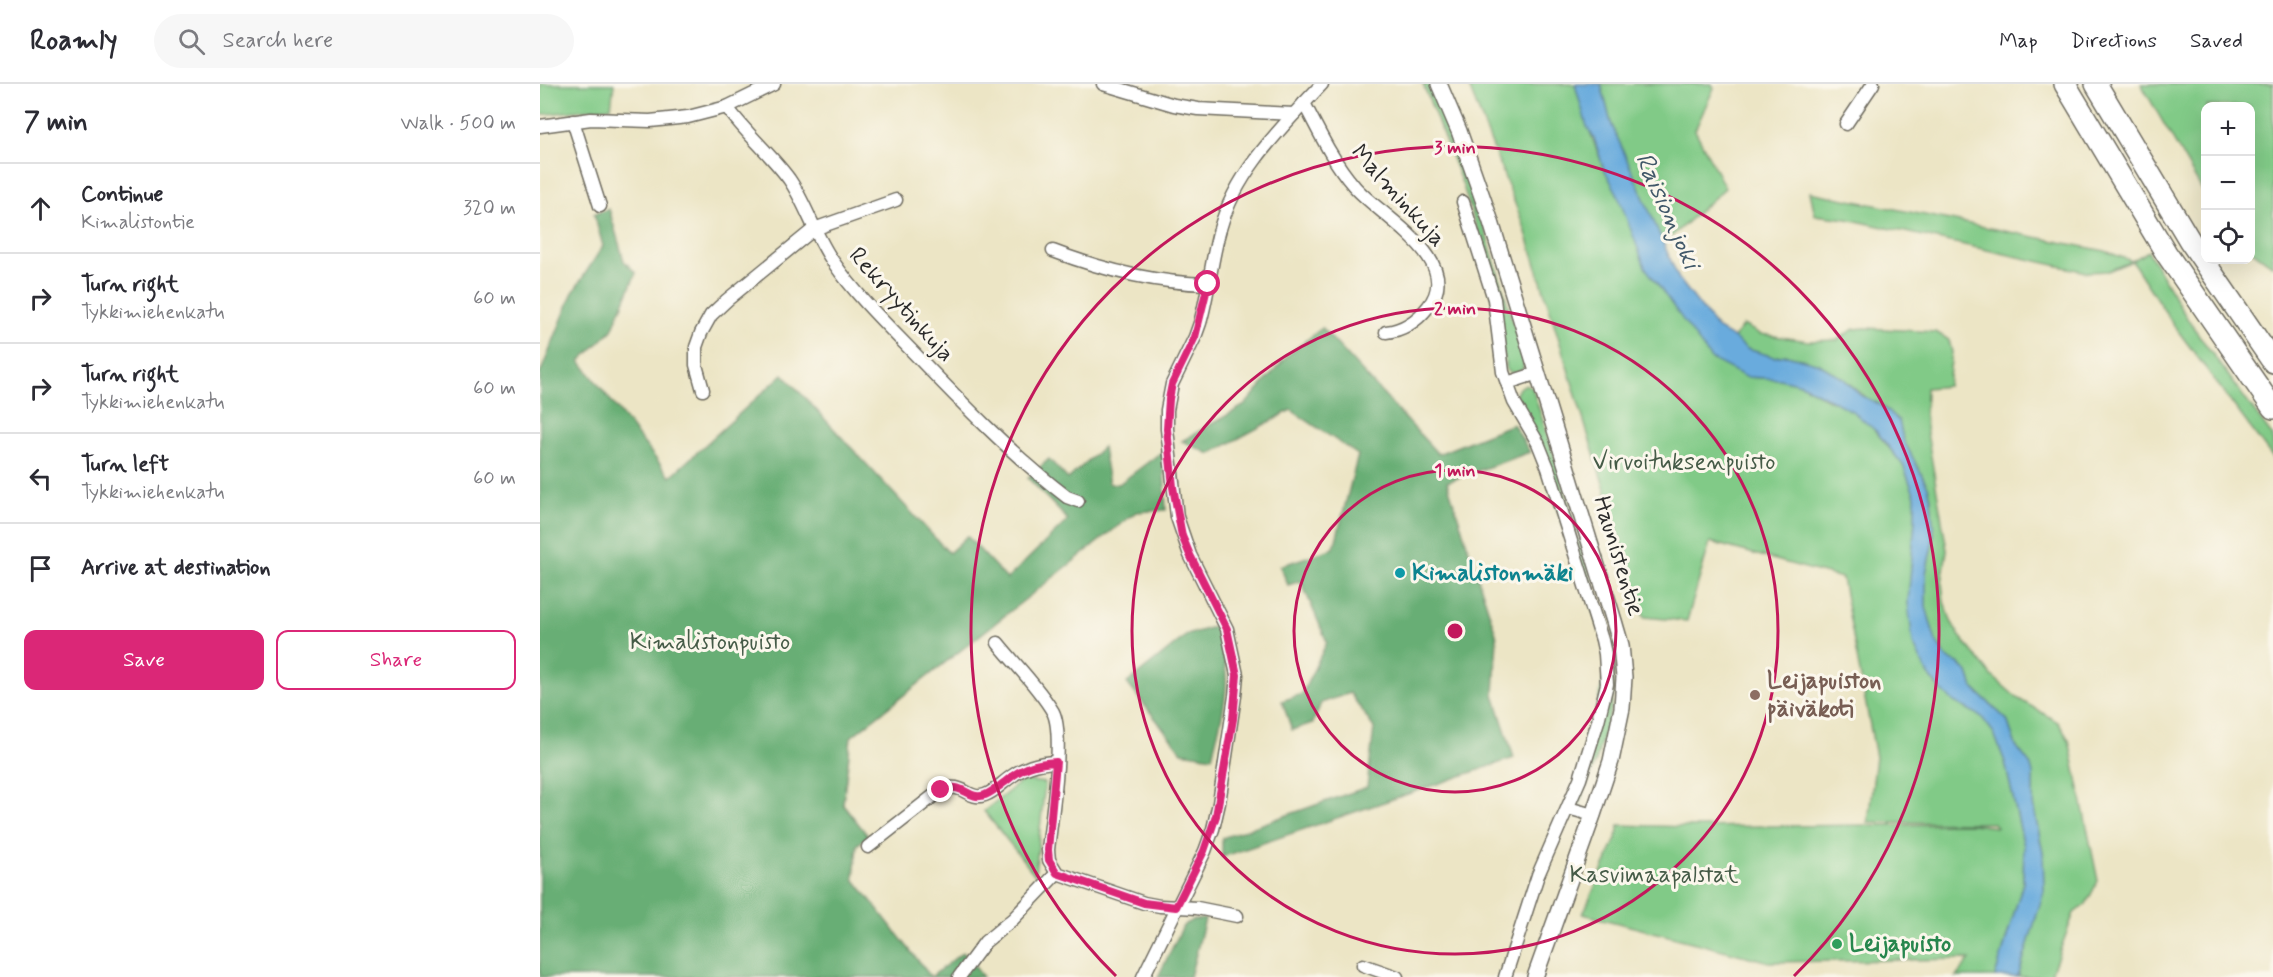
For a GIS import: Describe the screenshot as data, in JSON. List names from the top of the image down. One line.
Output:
{"streets":{"street":["Malminkuja","Rekryytinkuja","Haunistentie"]},"water":["Raisionjoki"],"parks":["Virvoituksenpuisto","Kimalistonpuisto","Kasvimaapalstat"],"places":["Kimalistonmäki","Leijapuiston päiväkoti","Leijapuisto"],"page":{"header":"Roamly","search":"Search here","nav":["Map","Directions","Saved"],"heading":["7 min","Walk · 500 m"],"map_buttons":["+","−"],"list":[["Continue","Kimalistontie","320 m"],["Turn right","Tykkimiehenkatu","60 m"],["Turn right","Tykkimiehenkatu","60 m"],["Turn left","Tykkimiehenkatu","60 m"],"Arrive at destination"],"buttons":["Save","Share"]},"rings":["3 min","2 min","1 min"]}
